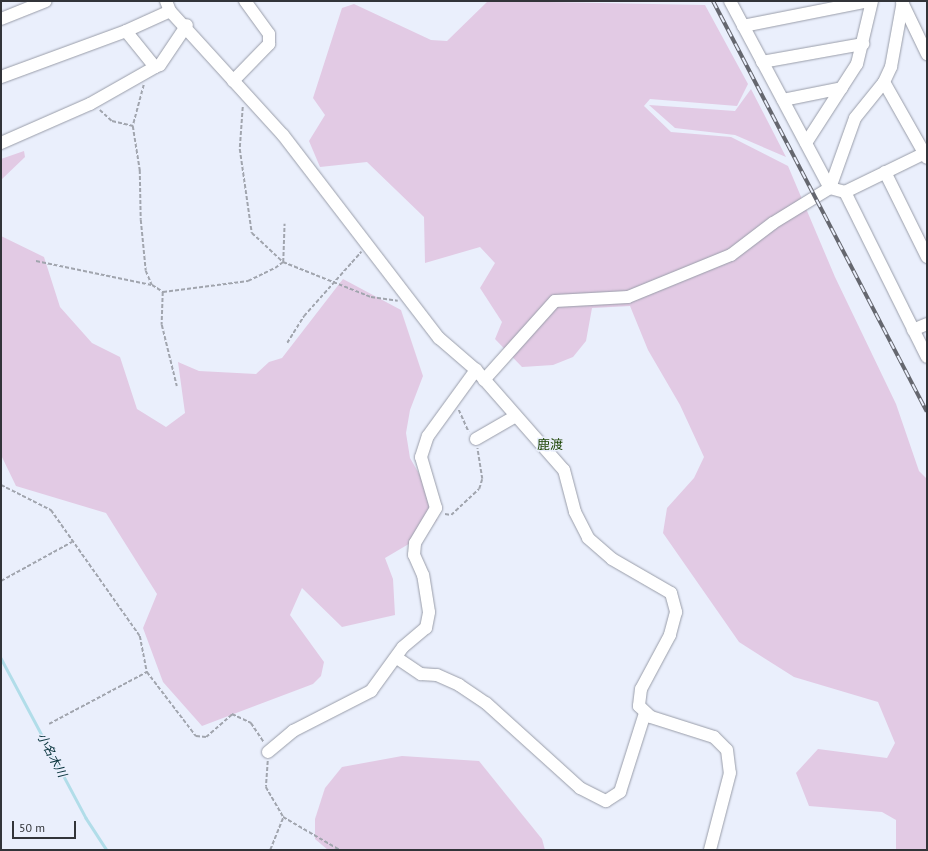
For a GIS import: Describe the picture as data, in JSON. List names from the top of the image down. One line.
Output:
{"districts":["鹿渡"],"water":["小名木川"],"scale_bar":"50 m"}
